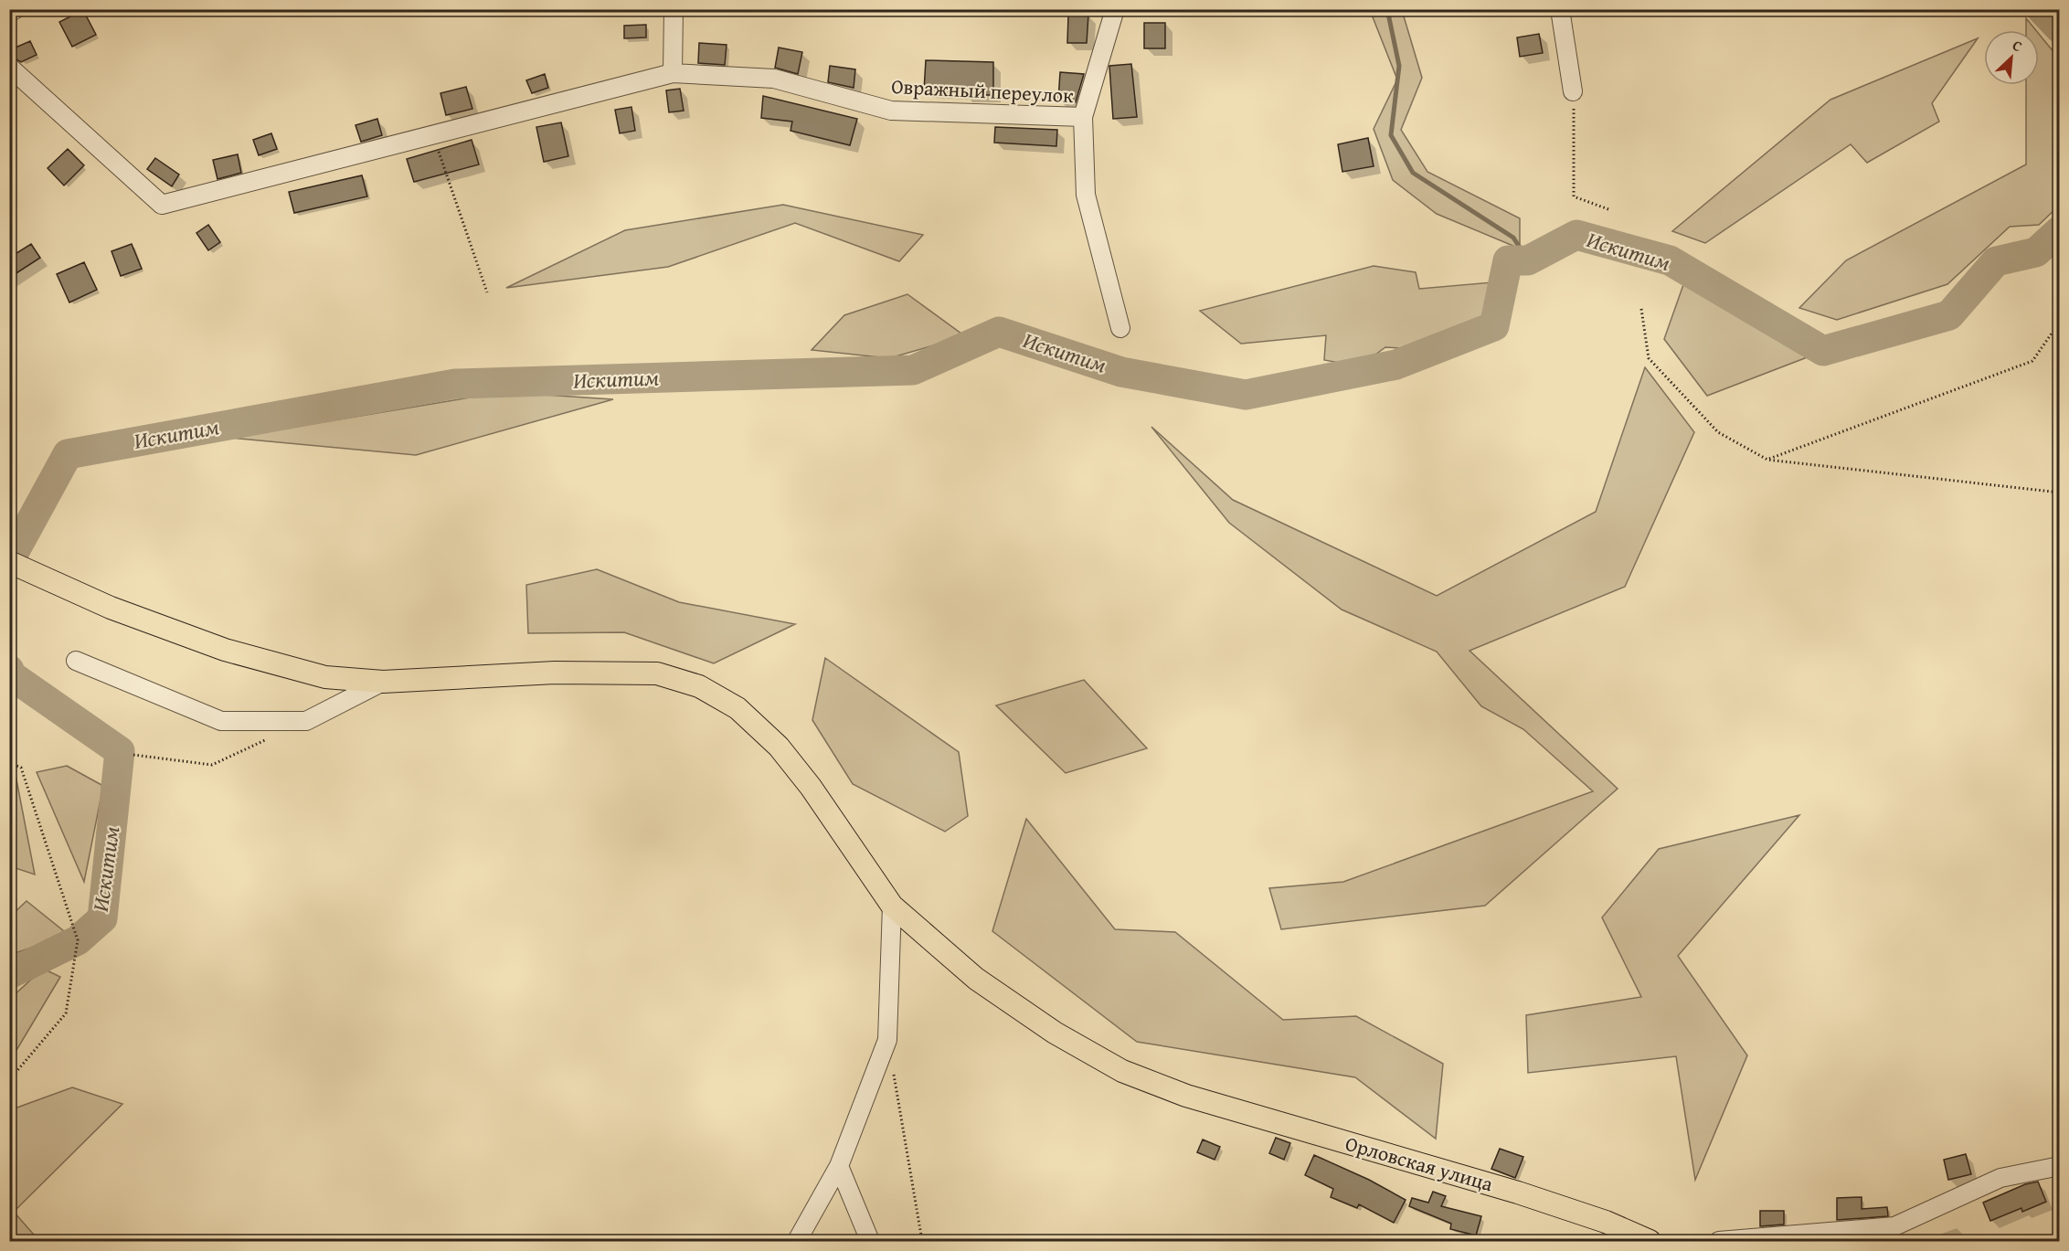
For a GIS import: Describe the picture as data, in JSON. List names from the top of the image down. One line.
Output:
{"streets":{"main road":["Орловская улица"],"street":["Овражный переулок"]},"water":["Искитим"],"north":"top right"}
